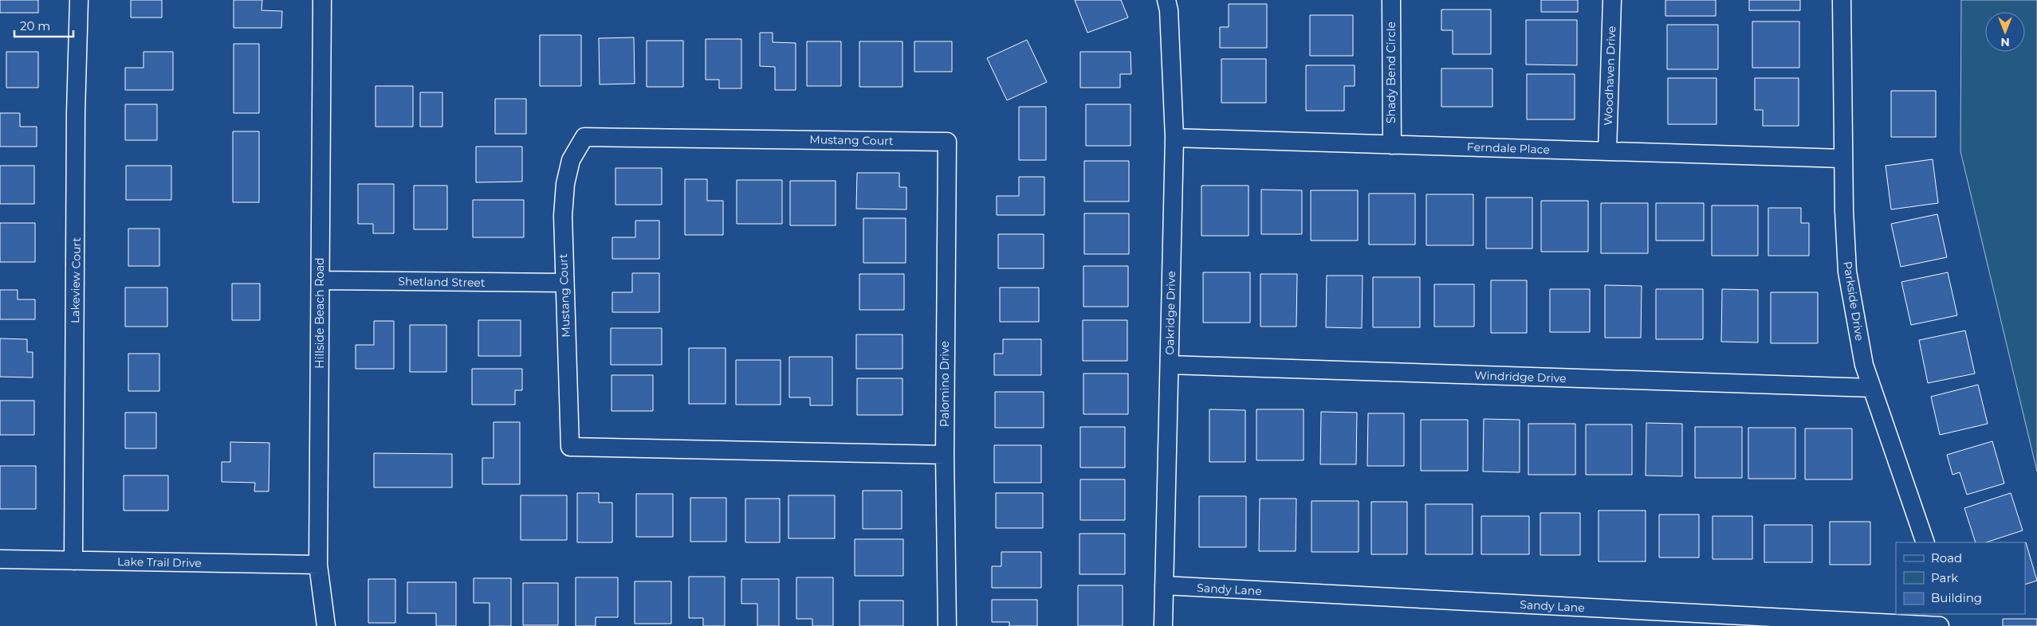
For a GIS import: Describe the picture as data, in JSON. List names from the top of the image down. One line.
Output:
{"streets":{"street":["Shady Bend Circle","Woodhaven Drive","Mustang Court","Ferndale Place","Lakeview Court","Shetland Street","Parkside Drive","Hillside Beach Road","Oakridge Drive","Windridge Drive","Palomino Drive","Lake Trail Drive","Sandy Lane"]},"crossings":[["Shady Bend Circle","Ferndale Place"],["Woodhaven Drive","Ferndale Place"],["Mustang Court","Shetland Street"],["Mustang Court","Palomino Drive"],["Ferndale Place","Parkside Drive"],["Ferndale Place","Oakridge Drive"],["Lakeview Court","Lake Trail Drive"],["Shetland Street","Hillside Beach Road"],["Parkside Drive","Windridge Drive"],["Hillside Beach Road","Lake Trail Drive"],["Oakridge Drive","Windridge Drive"],["Oakridge Drive","Sandy Lane"]],"legend":["Road","Park","Building"],"scale_bar":"20 m","north":"bottom"}
